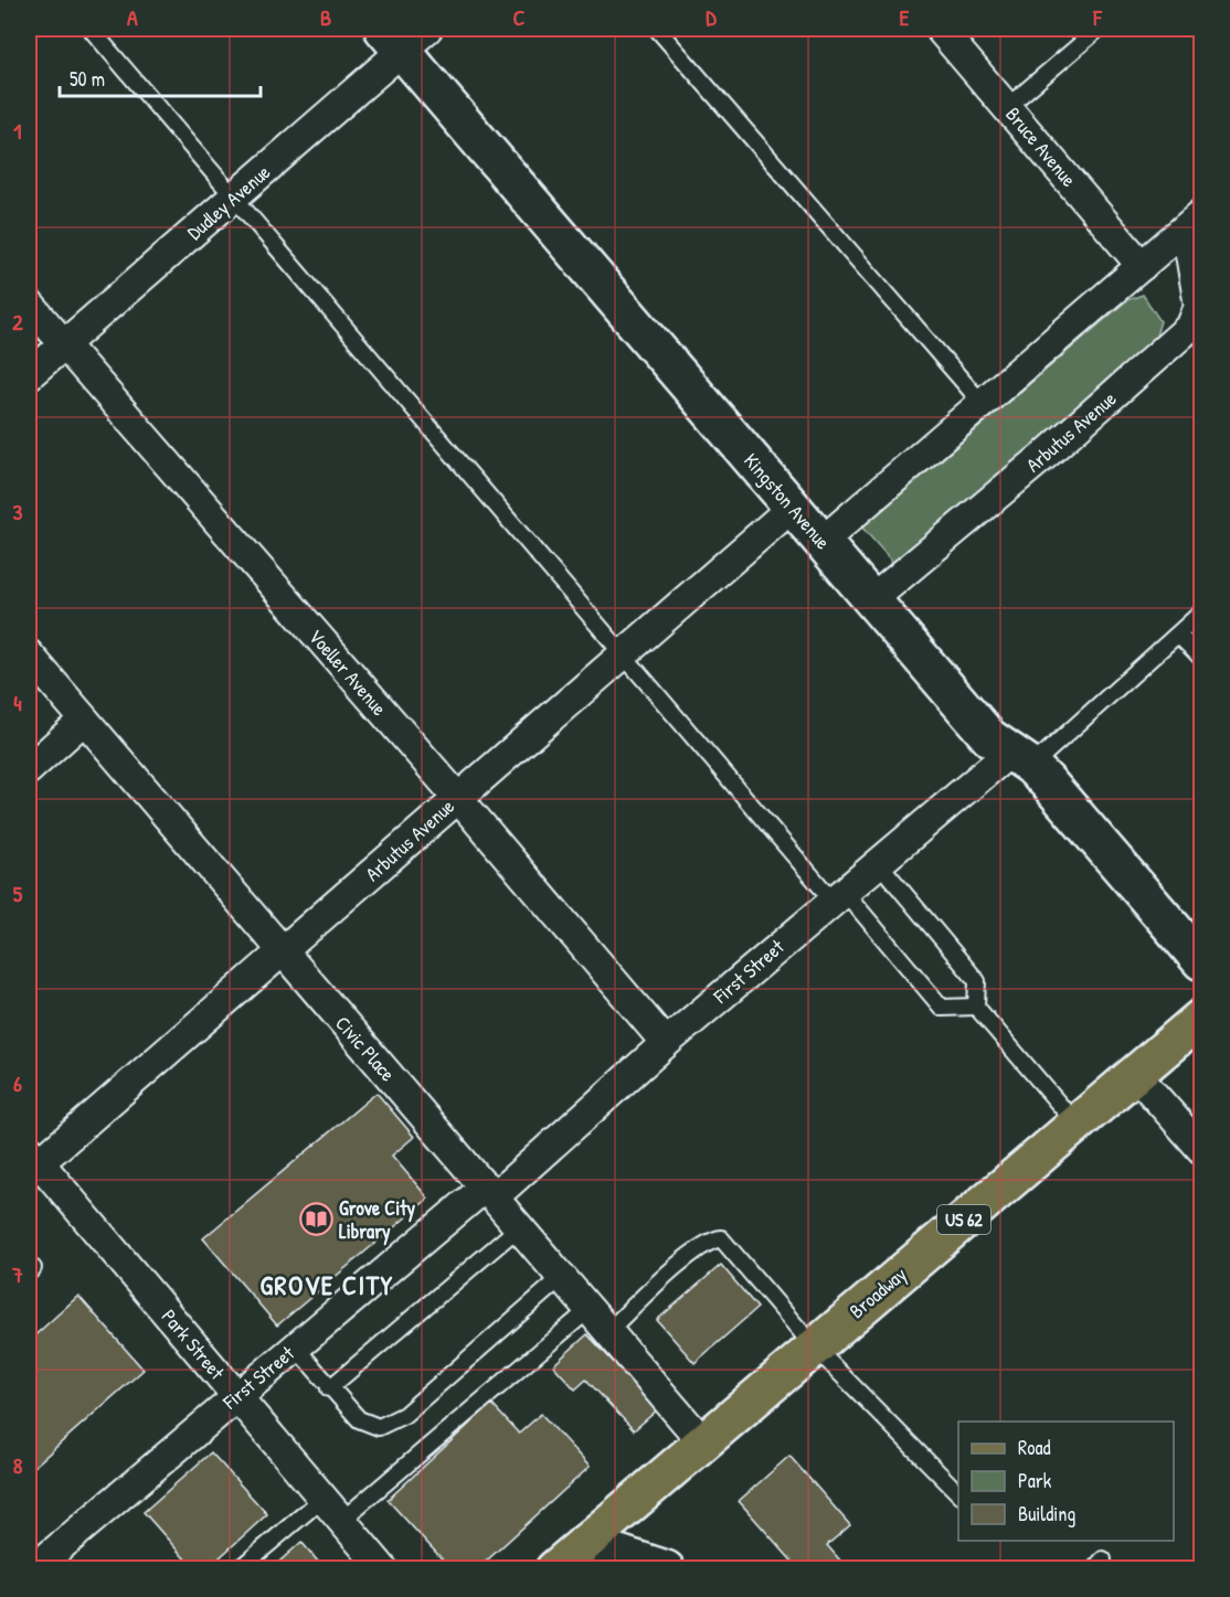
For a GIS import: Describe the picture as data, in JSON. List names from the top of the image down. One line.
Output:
{"streets":{"main road":["US 62","Broadway"],"street":["Bruce Avenue","Dudley Avenue","Arbutus Avenue","Kingston Avenue","Voeller Avenue","First Street","Civic Place","Park Street"]},"crossings":[["Bruce Avenue","Arbutus Avenue"],["Dudley Avenue","Kingston Avenue"],["Dudley Avenue","Voeller Avenue"],["Arbutus Avenue","Kingston Avenue"],["Arbutus Avenue","Voeller Avenue"],["Arbutus Avenue","Civic Place"],["Arbutus Avenue","Park Street"],["Kingston Avenue","First Street"],["Voeller Avenue","First Street"],["First Street","Civic Place"],["First Street","Park Street"],["Civic Place","Broadway"]],"districts":["GROVE CITY"],"places":{"library":["Grove City Library"]},"legend":["Road","Park","Building"],"scale_bar":"50 m","grid":{"columns":["A","B","C","D","E","F"],"rows":["1","2","3","4","5","6","7","8"]}}
